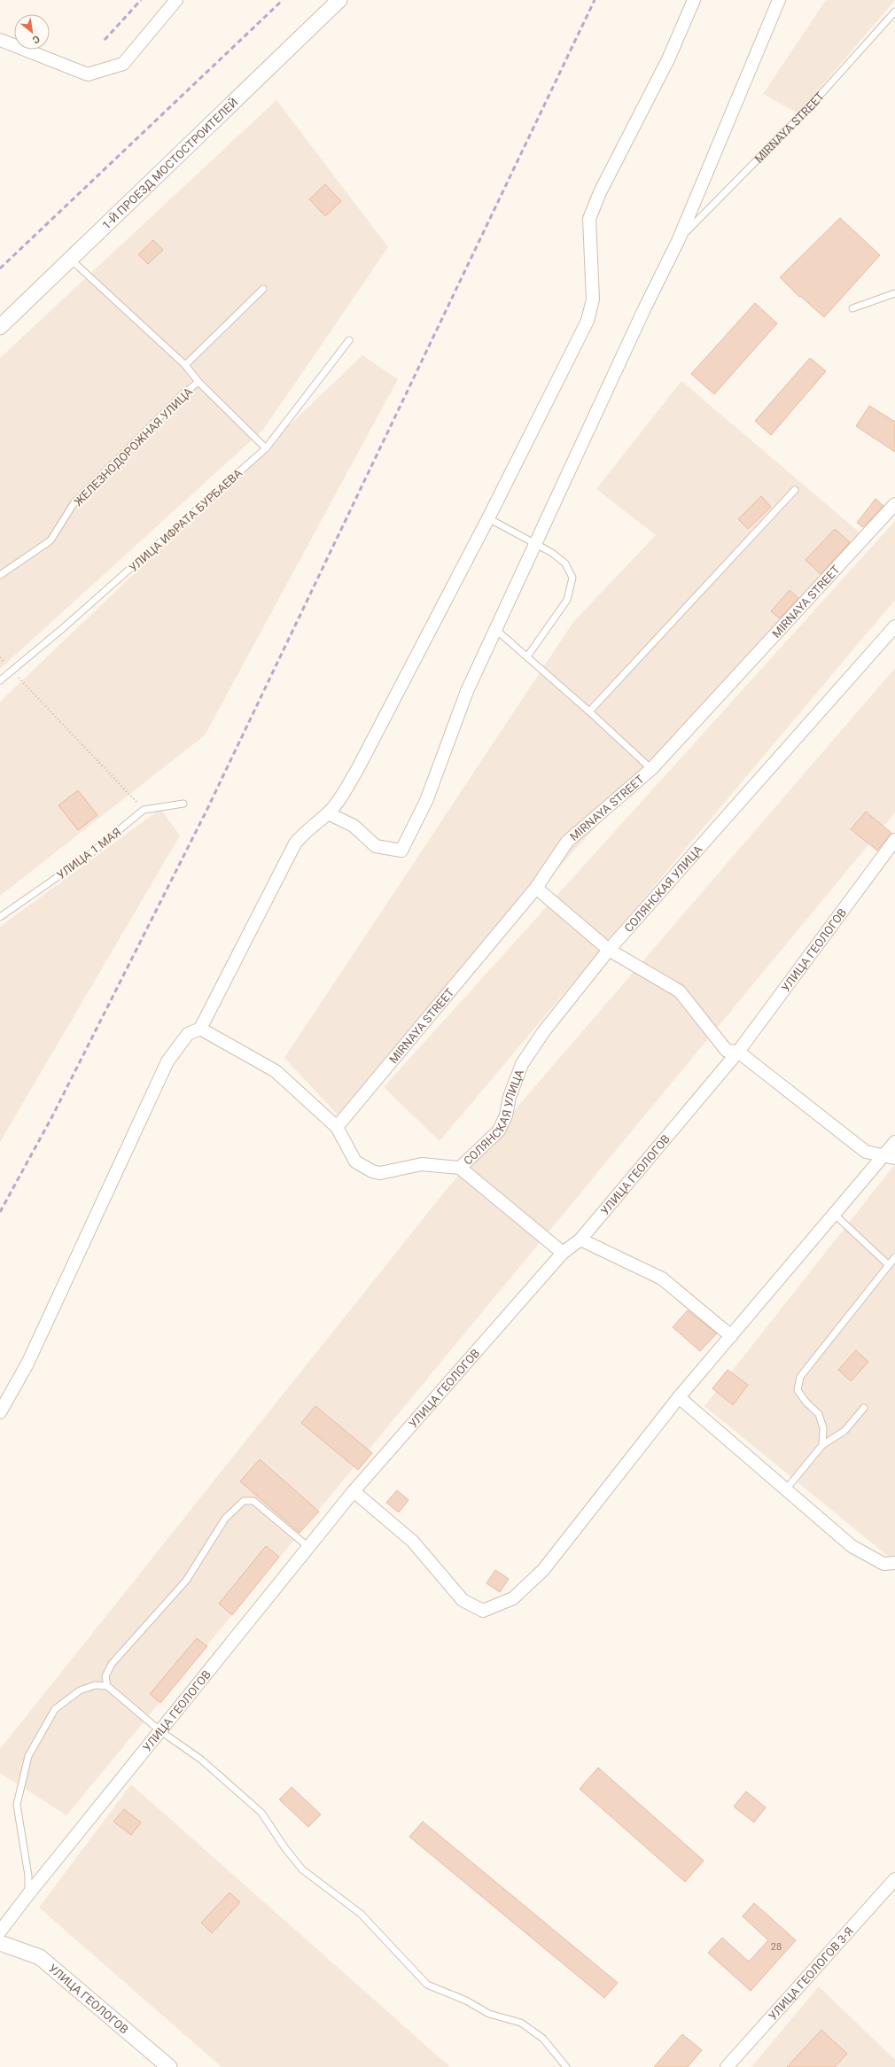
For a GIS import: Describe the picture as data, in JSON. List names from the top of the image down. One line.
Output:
{"streets":{"street":["MIRNAYA STREET","1-Й ПРОЕЗД МОСТОСТРОИТЕЛЕЙ","СОЛЯНСКАЯ УЛИЦА","УЛИЦА ГЕОЛОГОВ","УЛИЦА ГЕОЛОГОВ 3-Я"],"lane":["ЖЕЛЕЗНОДОРОЖНАЯ УЛИЦА","УЛИЦА ИФРАТА БУРБАЕВА","УЛИЦА 1 МАЯ"]},"crossings":[["ЖЕЛЕЗНОДОРОЖНАЯ УЛИЦА","УЛИЦА ИФРАТА БУРБАЕВА"]],"house_numbers":["28"],"north":"bottom right"}
